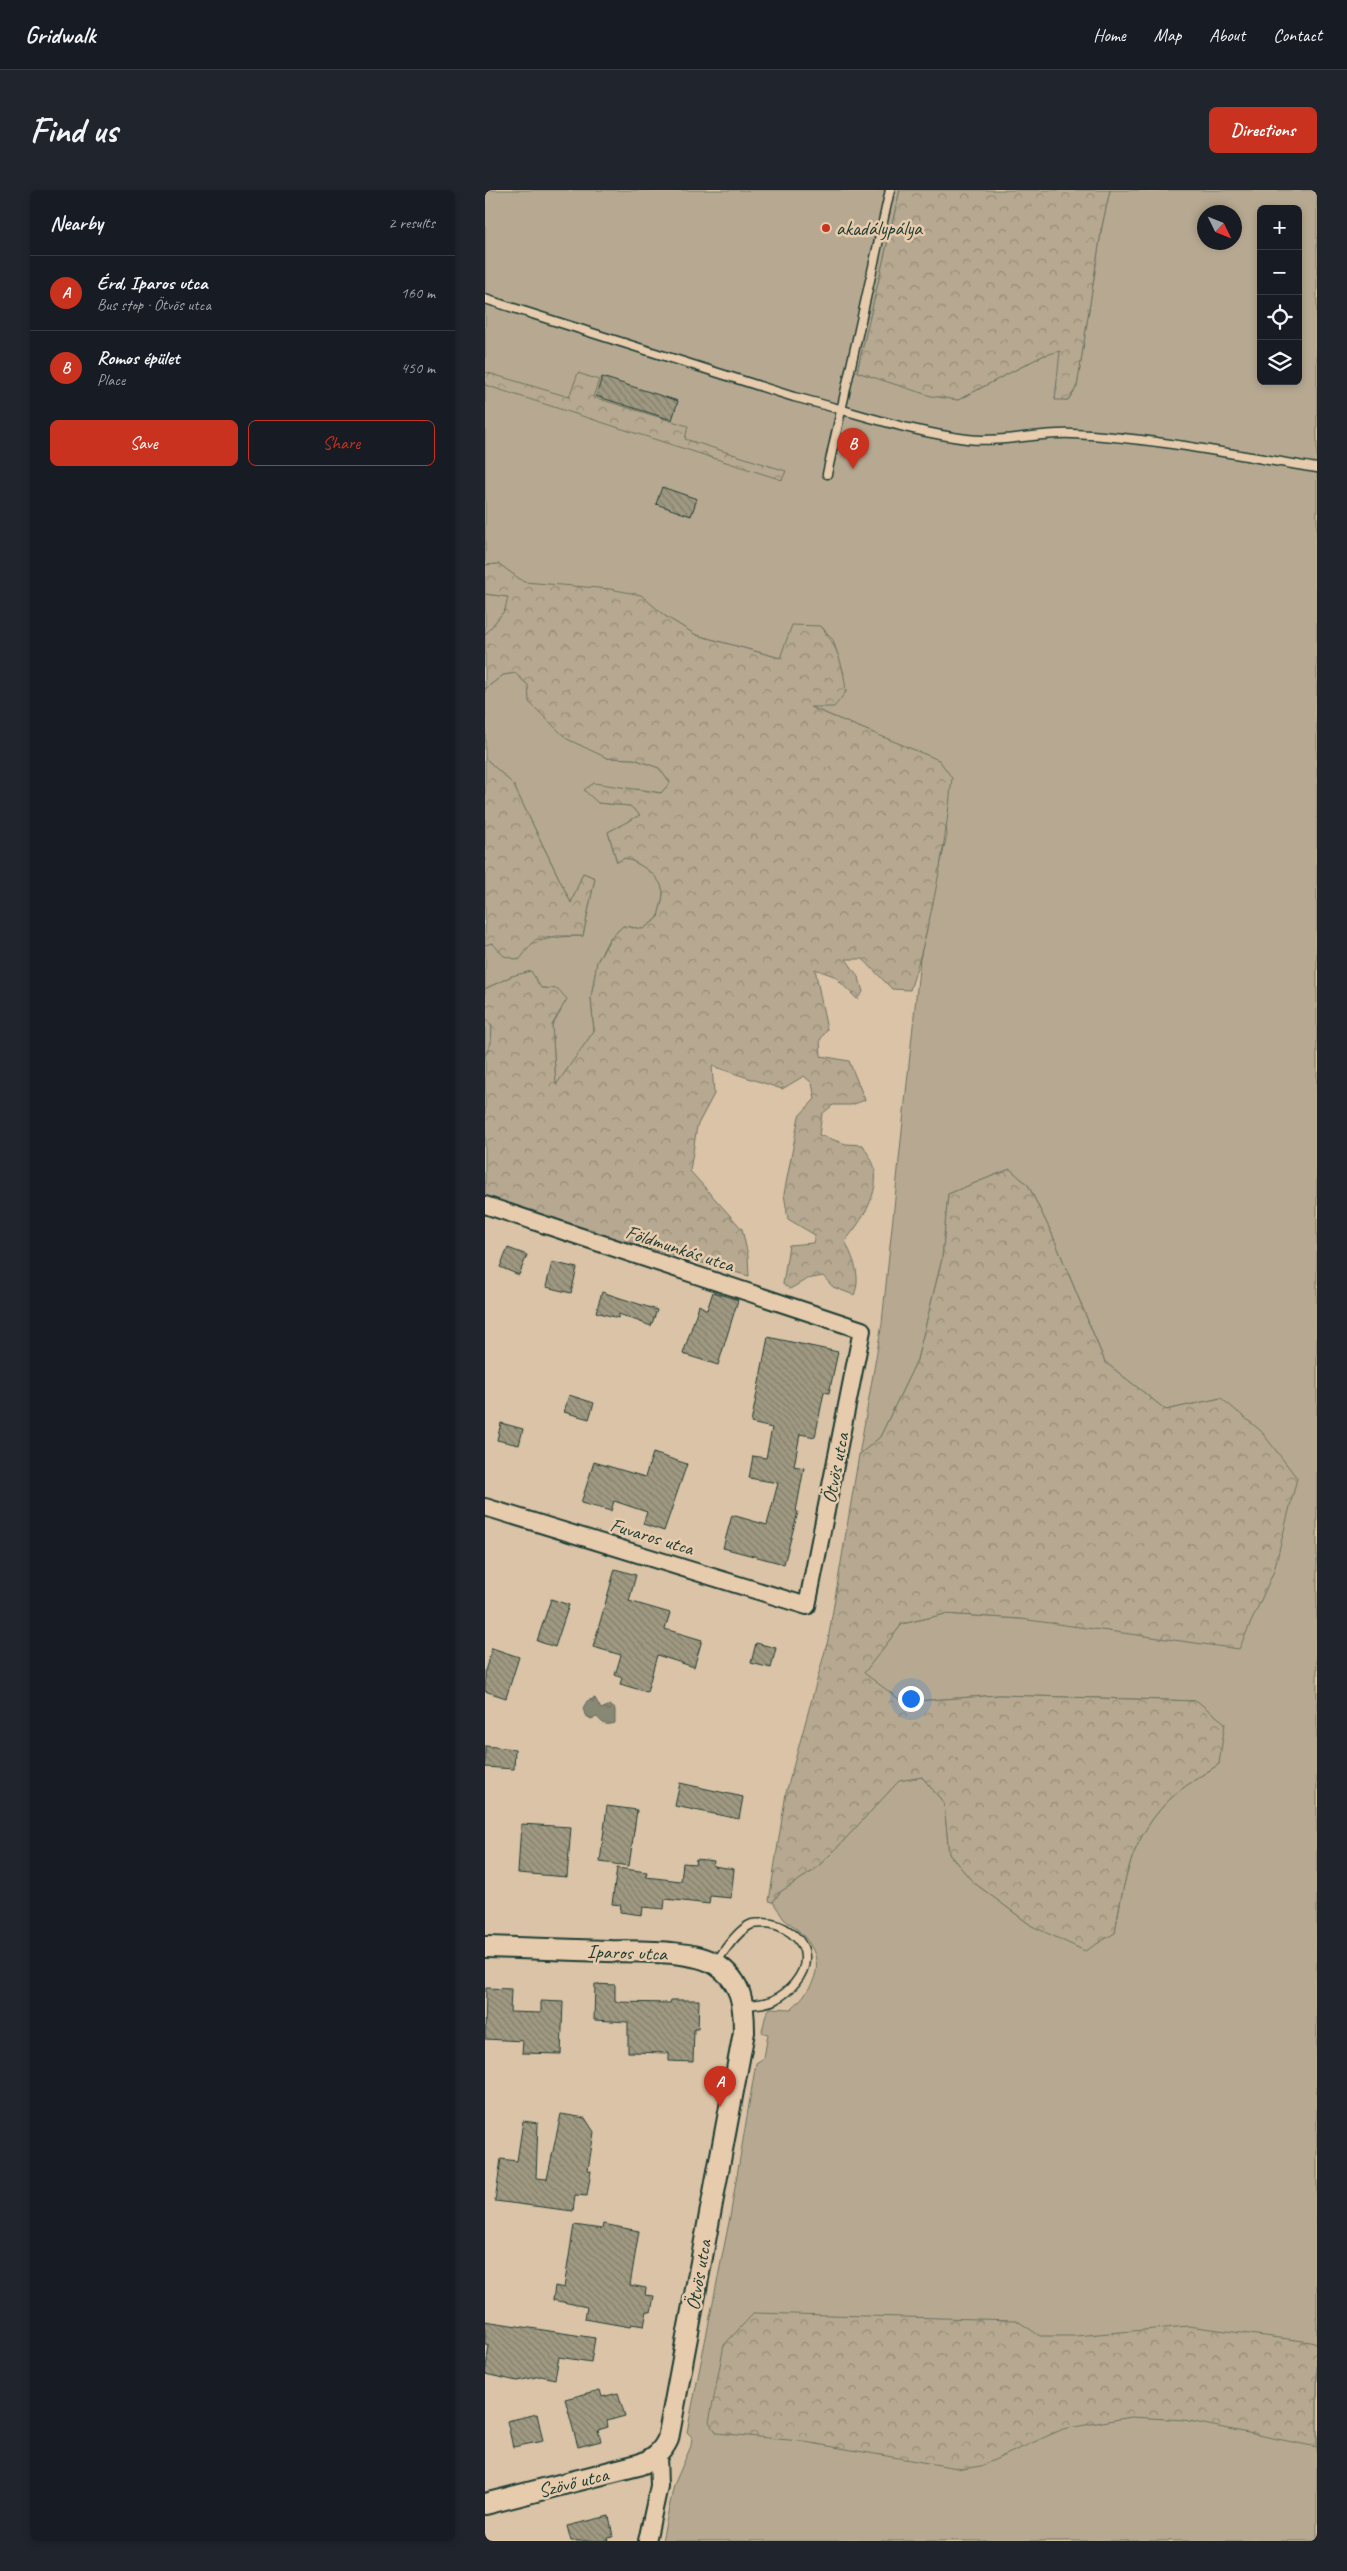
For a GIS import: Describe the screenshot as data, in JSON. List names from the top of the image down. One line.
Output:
{"streets":{"street":["Földmunkás utca","Ötvös utca","Fuvaros utca","Iparos utca","Szövő utca"]},"crossings":[["Földmunkás utca","Ötvös utca"],["Ötvös utca","Fuvaros utca"],["Ötvös utca","Iparos utca"],["Ötvös utca","Szövő utca"]],"places":["akadálypálya"],"north":"bottom right","page":{"header":"Gridwalk","nav":["Home","Map","About","Contact"],"buttons":["Directions",["Save","Share"]],"title":"Find us","heading":["Nearby","2 results"],"map_buttons":["+","−"],"list":[{"mark":"A","name":"Érd, Iparos utca","note":"Bus stop · Ötvös utca","value":"160 m"},{"mark":"B","name":"Romos épület","note":"Place","value":"450 m"}],"pins":["B","A"]}}
